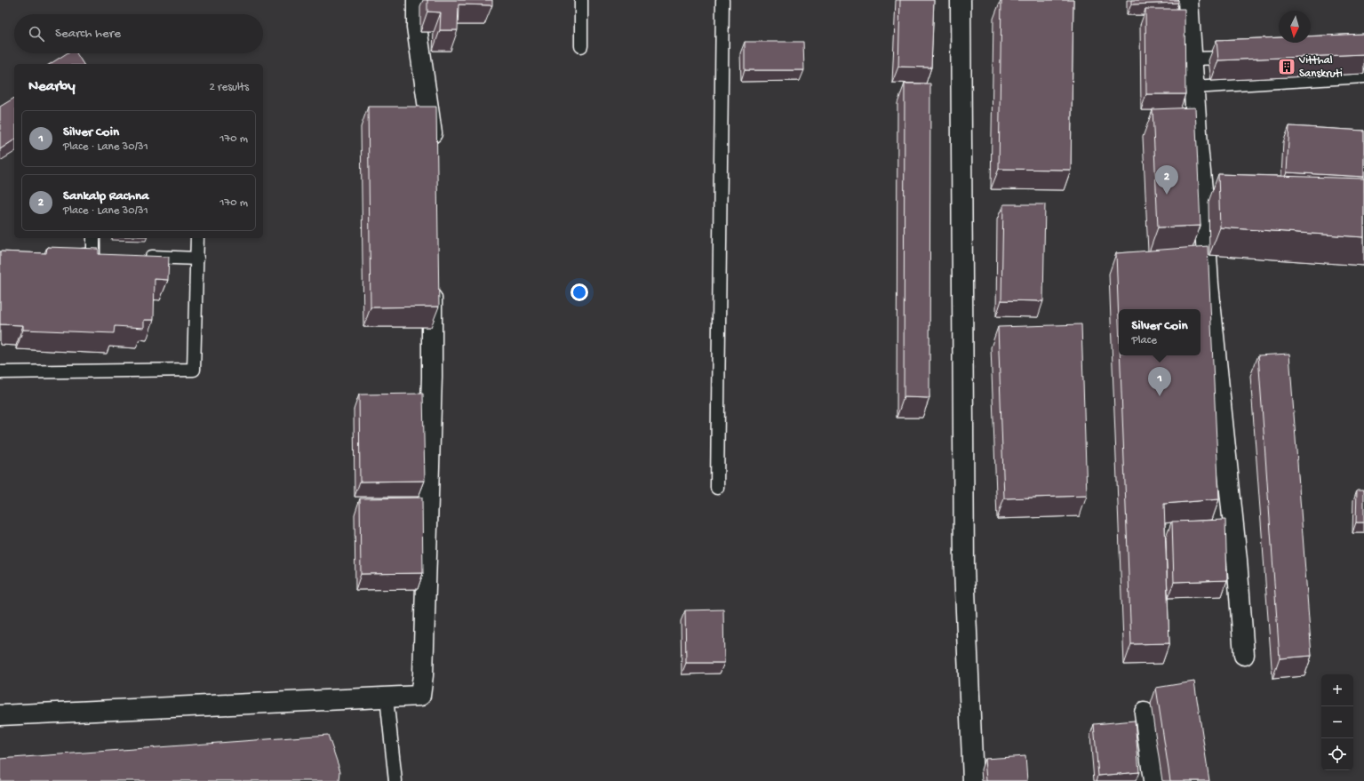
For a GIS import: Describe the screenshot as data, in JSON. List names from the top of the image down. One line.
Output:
{"places":{"building":["Vitthal Sanskruti"]},"north":"bottom","page":{"search":"Search here","heading":["Nearby","2 results"],"list":[{"mark":"1","name":"Silver Coin","note":"Place · Lane 30/31","value":"170 m"},{"mark":"2","name":"Sankalp Rachna","note":"Place · Lane 30/31","value":"170 m"}],"pins":["2","1"],"popup":["Silver Coin","Place"],"map_buttons":["+","−"]}}
